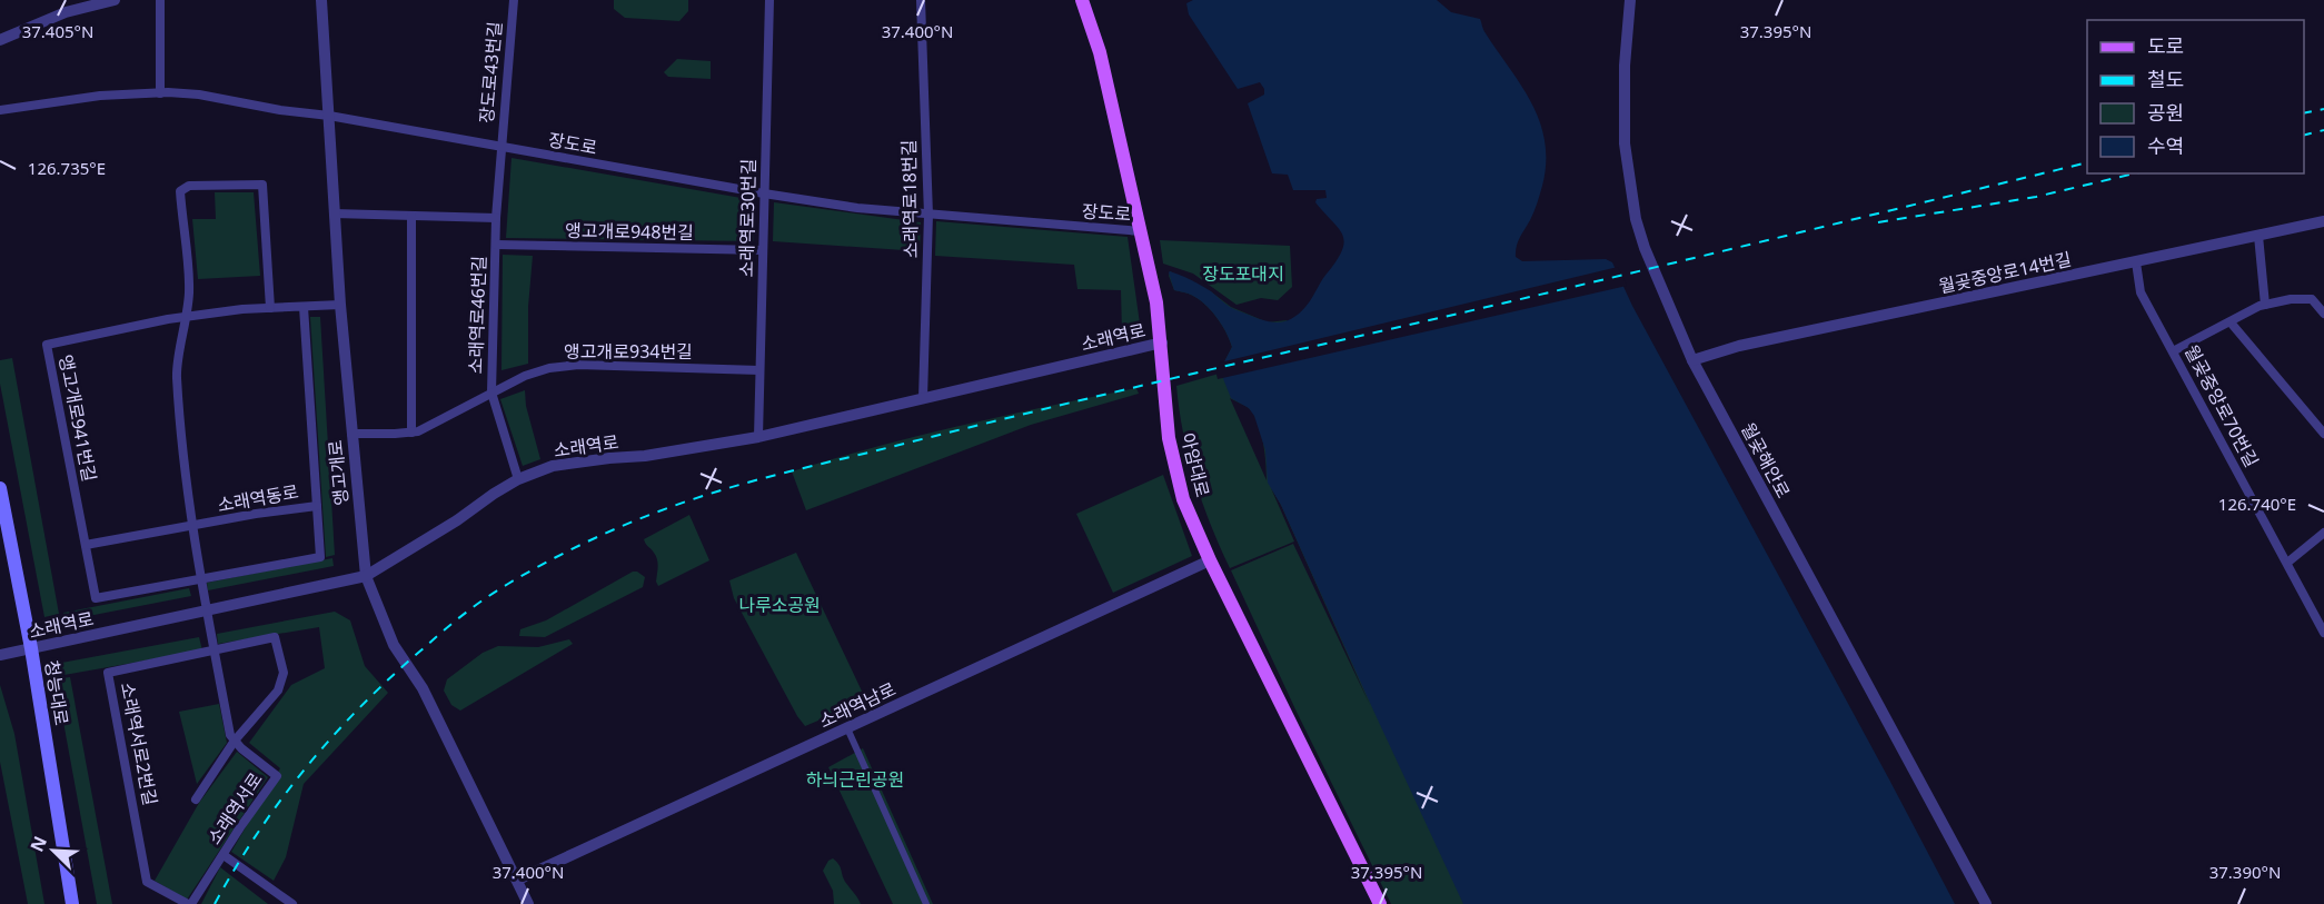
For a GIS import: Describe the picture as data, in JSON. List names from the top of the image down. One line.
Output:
{"streets":{"main road":["아암대로","청능대로"],"street":["장도로43번길","장도로","소래역로18번길","소래역로30번길","앵고개로948번길","월곶중앙로14번길","소래역로46번길","소래역로","앵고개로934번길","월곶중앙로70번길","앵고개로941번길","월곶해안로","앵고개로","소래역동로","소래역남로","소래역서로2번길","소래역서로"]},"crossings":[["장도로43번길","장도로"],["장도로43번길","소래역로46번길"],["장도로","소래역로18번길"],["장도로","소래역로30번길"],["장도로","소래역로46번길"],["장도로","아암대로"],["장도로","앵고개로"],["소래역로18번길","소래역로"],["소래역로30번길","앵고개로948번길"],["소래역로30번길","소래역로"],["소래역로30번길","앵고개로934번길"],["앵고개로948번길","소래역로46번길"],["월곶중앙로14번길","월곶중앙로70번길"],["월곶중앙로14번길","월곶해안로"],["소래역로46번길","소래역로"],["소래역로46번길","앵고개로934번길"],["소래역로","아암대로"],["소래역로","앵고개로"],["소래역로","청능대로"],["앵고개로934번길","앵고개로"],["앵고개로941번길","앵고개로"],["앵고개로941번길","소래역동로"],["아암대로","소래역남로"],["앵고개로","소래역남로"],["소래역서로2번길","소래역서로"]],"parks":["장도포대지","나루소공원","하늬근린공원"],"legend":["도로","철도","공원","수역"],"north":"top left","coordinates":["37.405°N","37.395°N","37.400°N","126.735°E","126.740°E","37.390°N"]}
